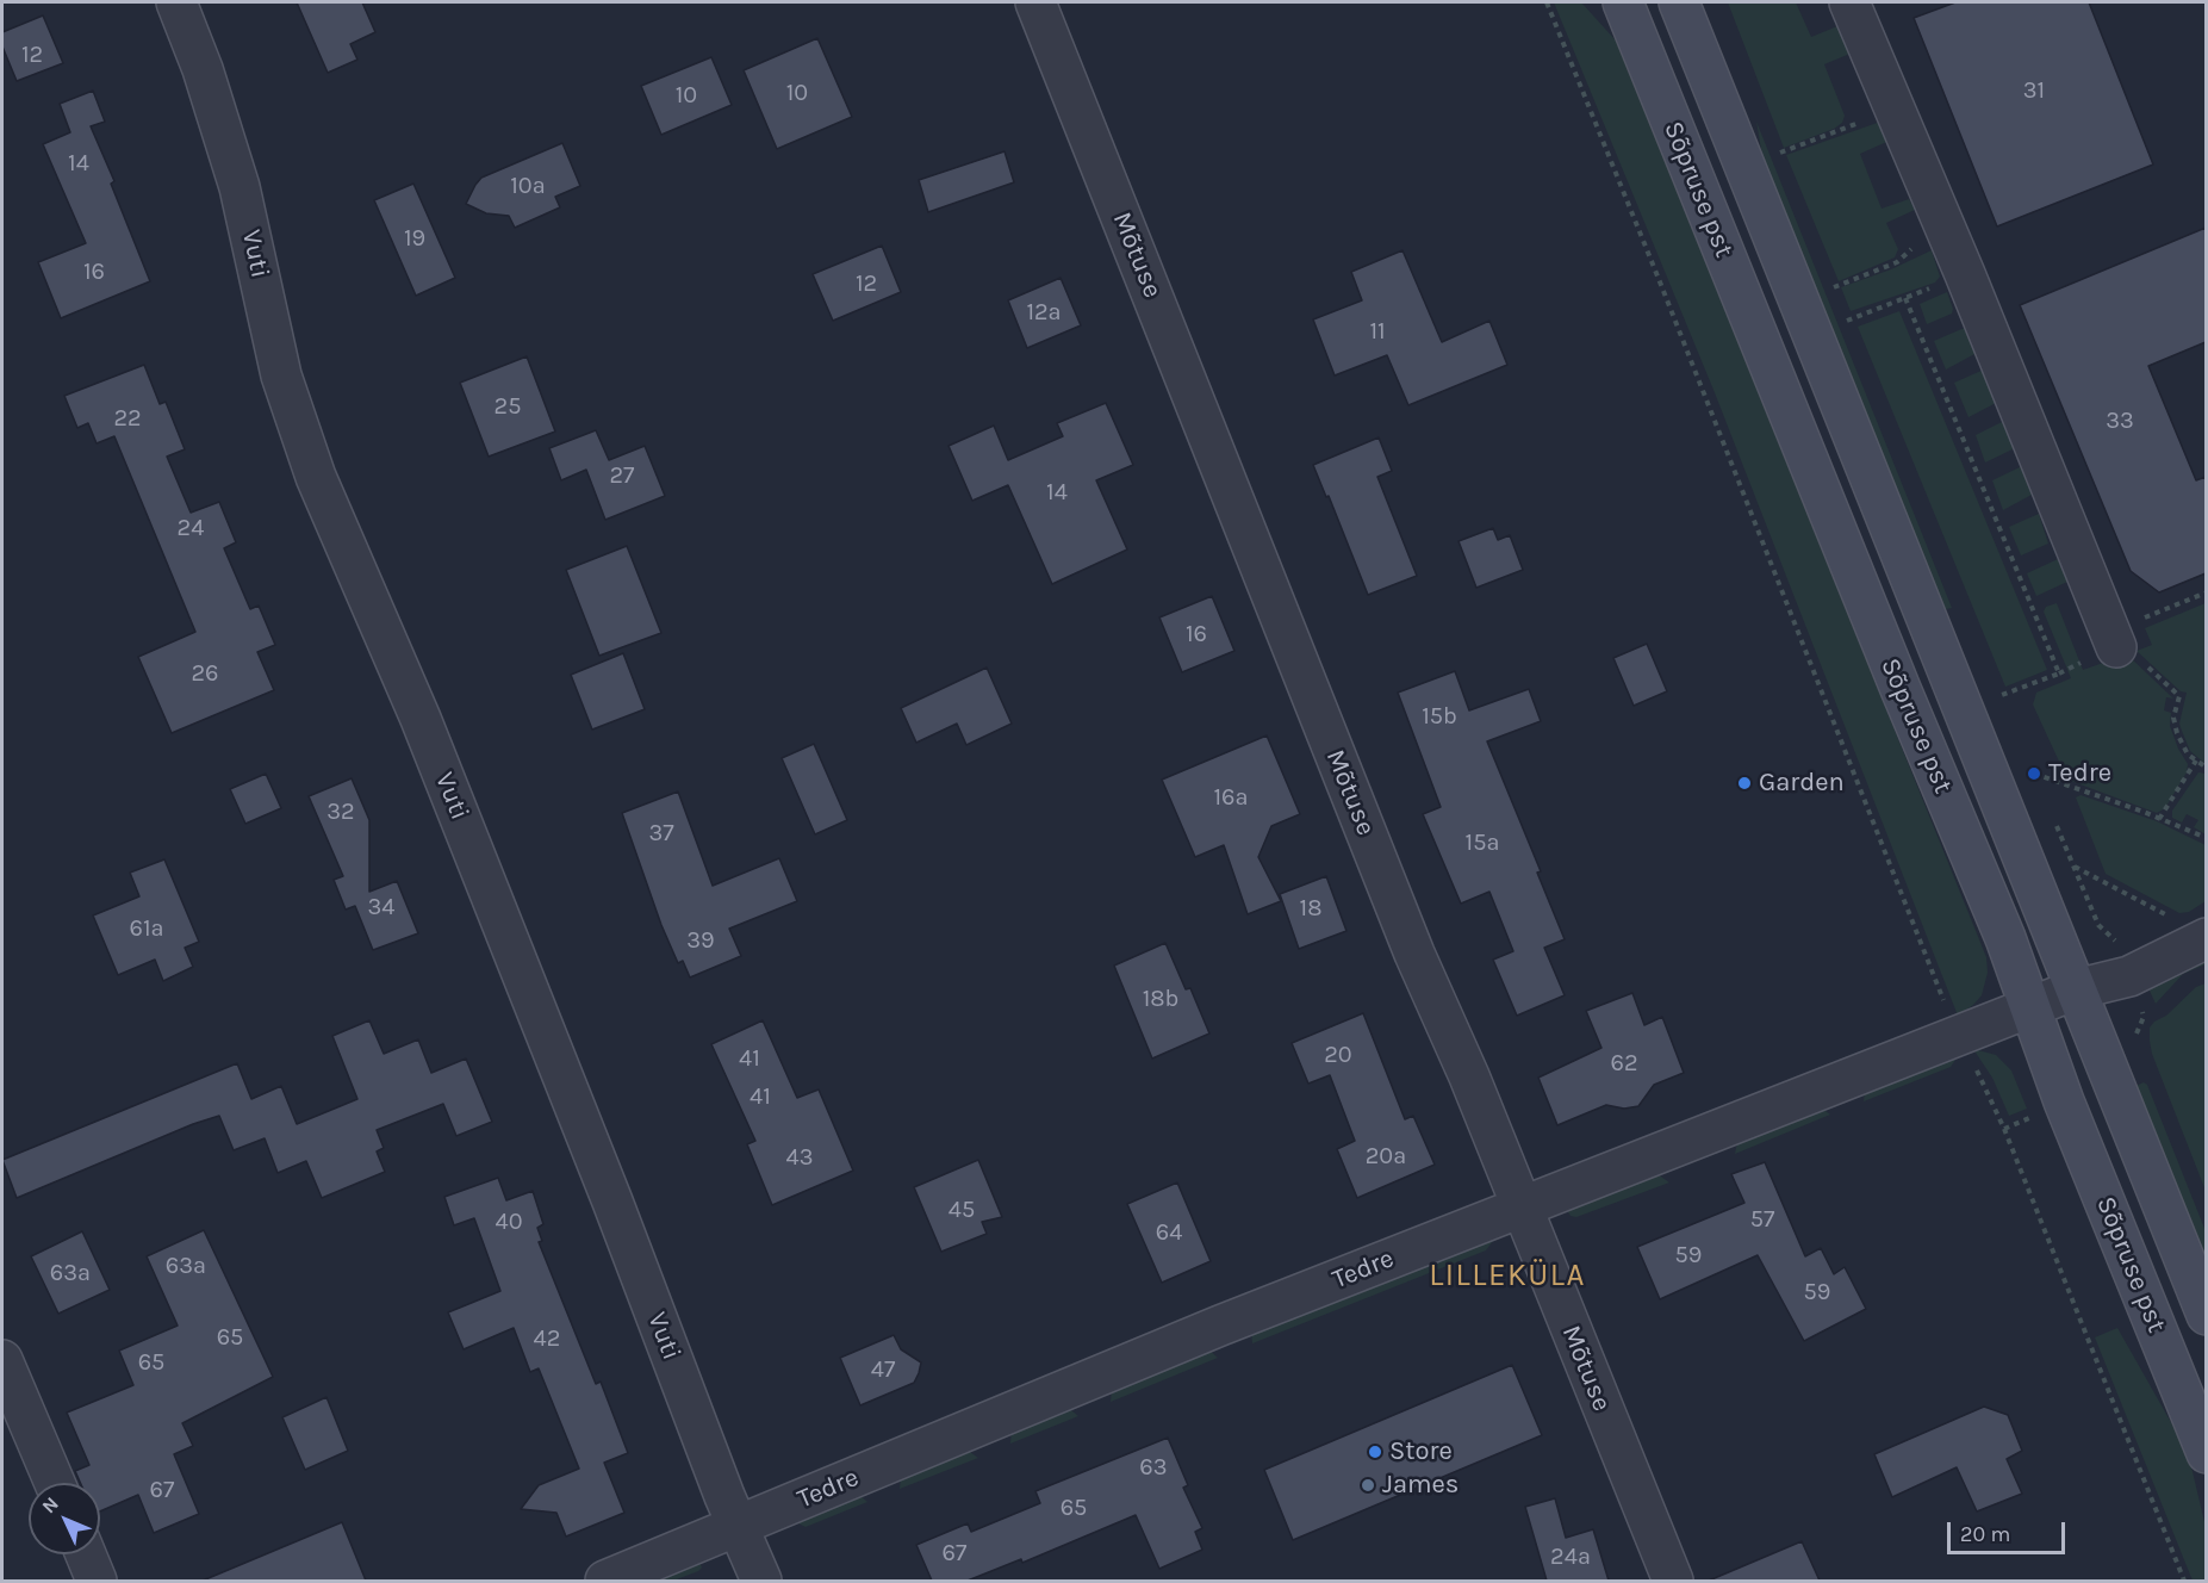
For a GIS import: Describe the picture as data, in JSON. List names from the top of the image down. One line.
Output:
{"streets":{"main road":["Sõpruse pst"],"street":["Vuti","Mõtuse","Tedre"]},"crossings":[["Sõpruse pst","Tedre"],["Vuti","Tedre"],["Mõtuse","Tedre"]],"districts":["LILLEKÜLA"],"places":["Tedre","Garden","Store","James"],"house_numbers":["12","31","10","10","14","10a","19","16","12","12a","11","25","22","33","27","14","24","16","26","15b","16a","32","37","15a","34","18","61a","39","18b","20","41","62","41","20a","43","45","57","40","64","59","63a","63a","59","65","42","65","47","63","67","65","67","24a"],"scale_bar":"20 m","north":"top left"}
